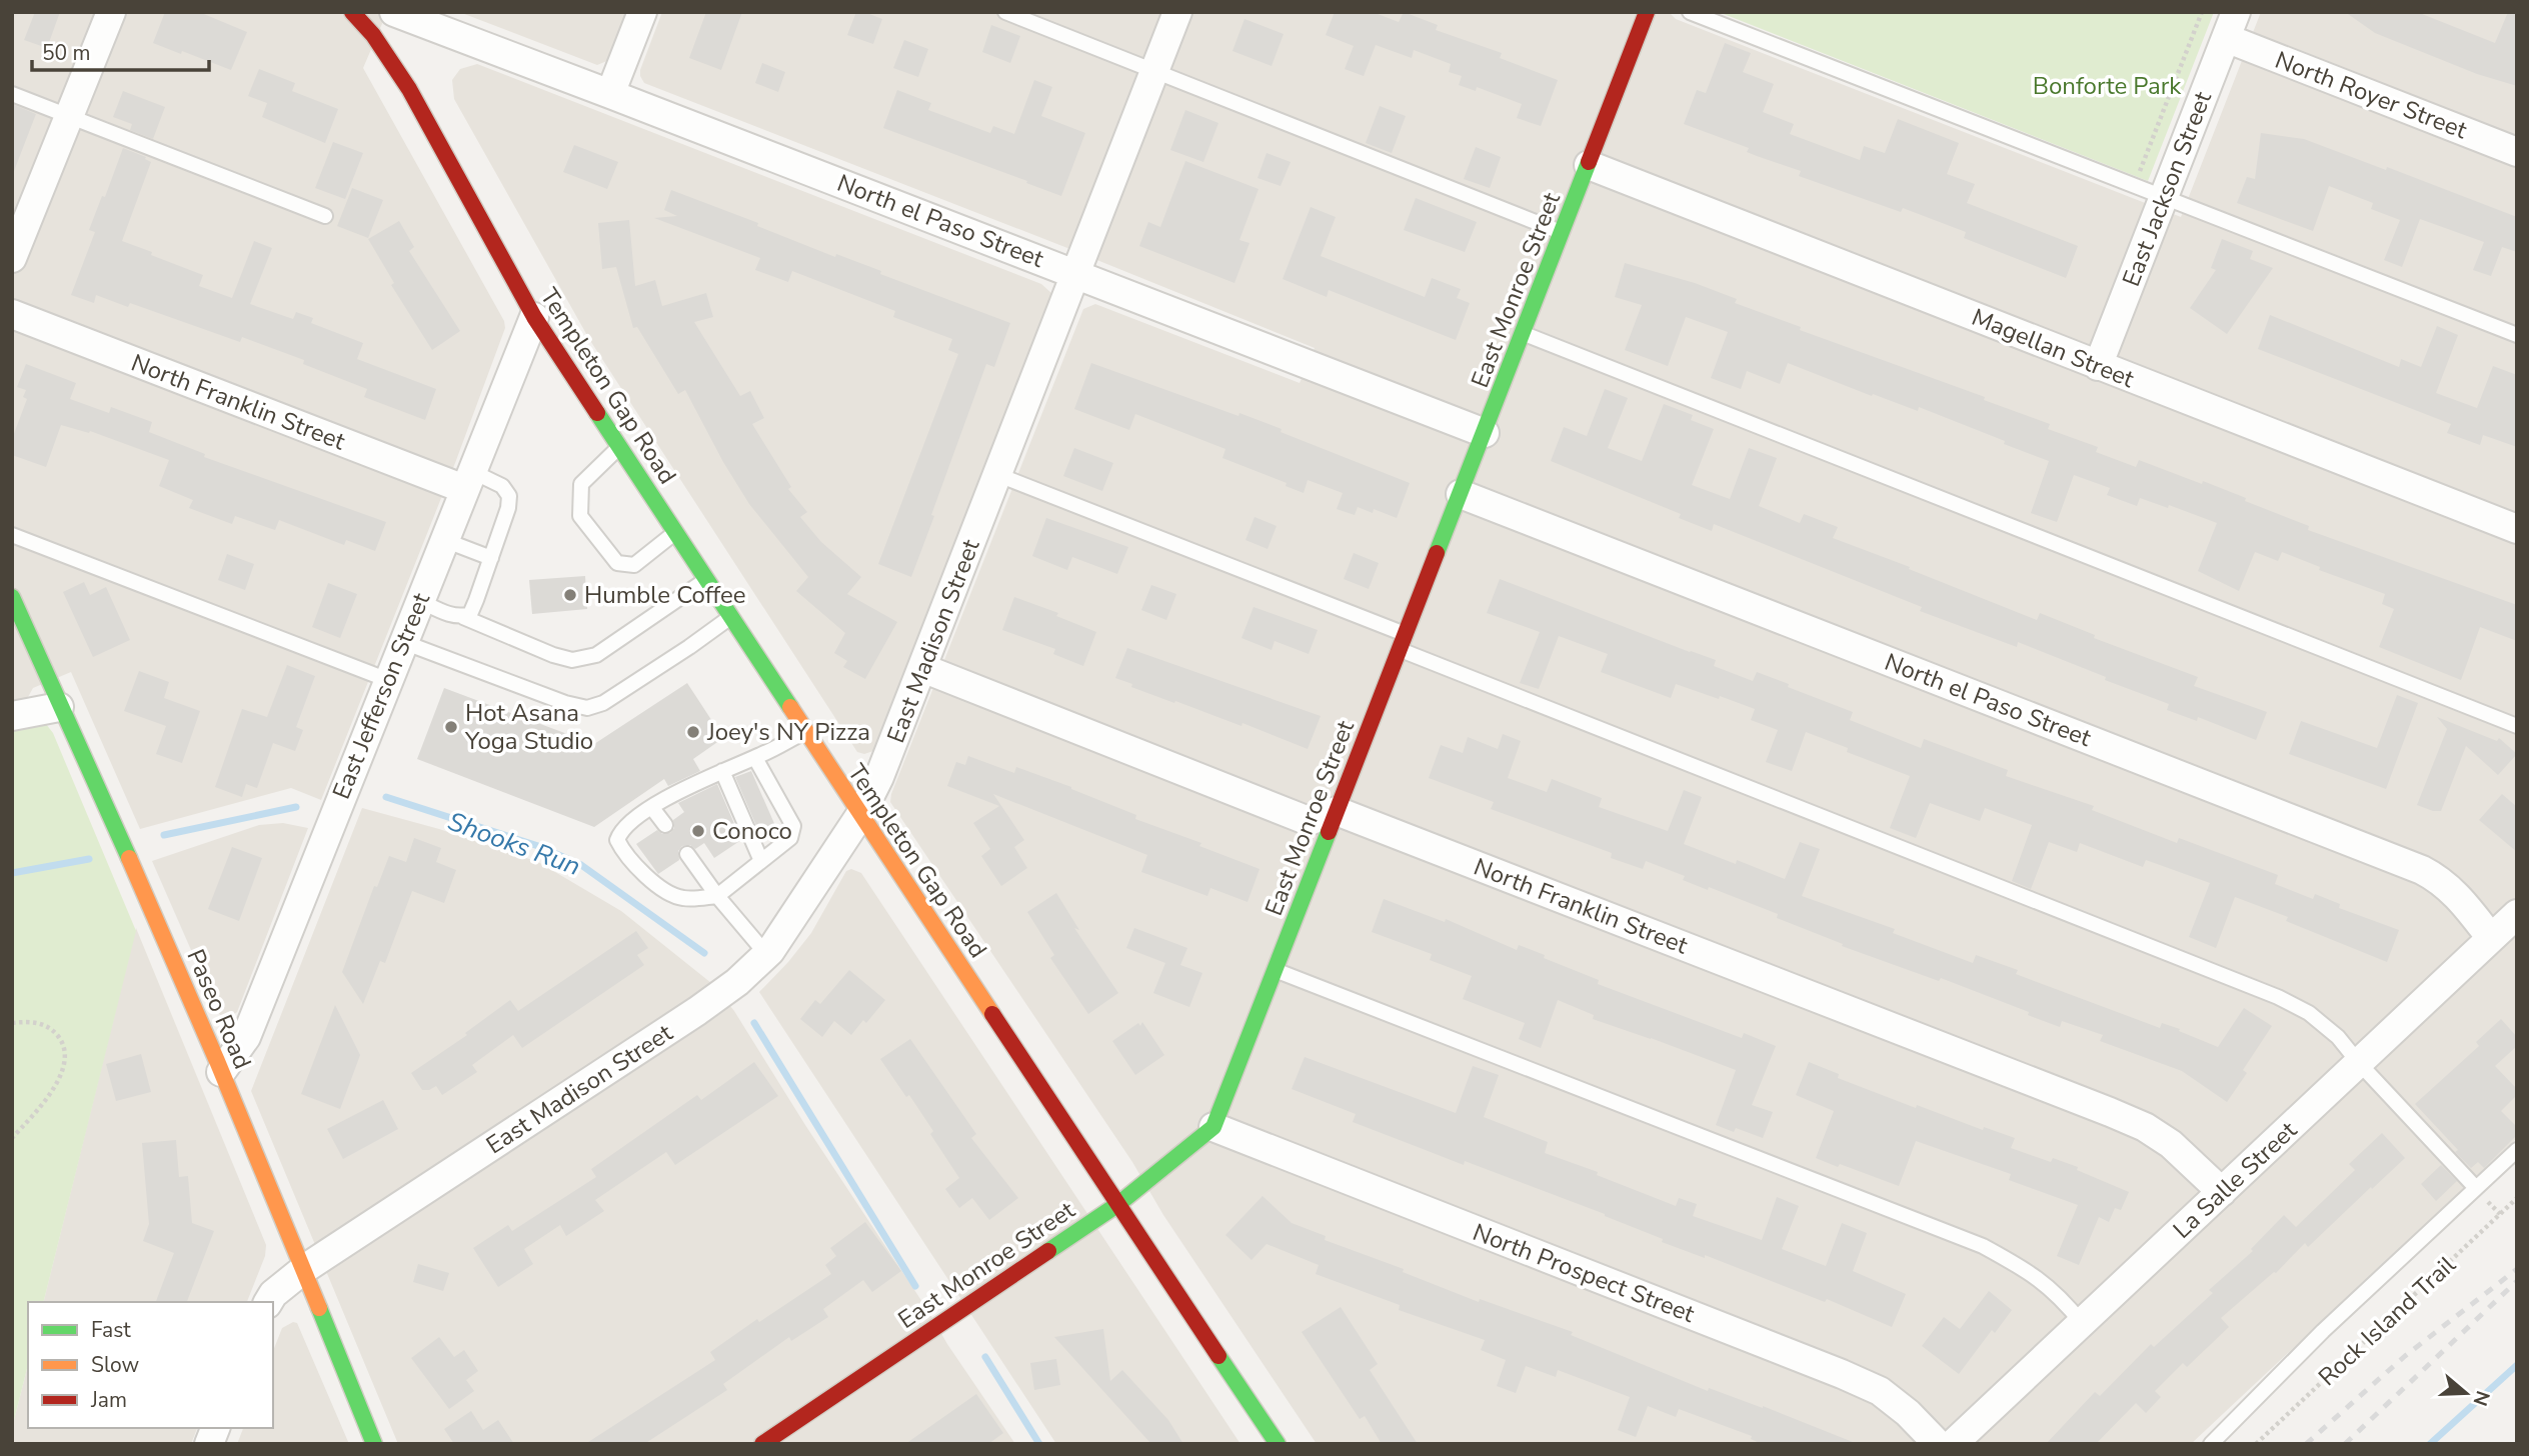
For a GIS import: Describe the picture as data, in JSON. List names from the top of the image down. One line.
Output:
{"streets":{"street":["North Royer Street","East Jackson Street","North el Paso Street","East Monroe Street","Magellan Street","Templeton Gap Road","North Franklin Street","East Madison Street","East Jefferson Street","Paseo Road","La Salle Street","North Prospect Street"],"path":["Rock Island Trail"]},"crossings":[["North Royer Street","East Jackson Street"],["East Jackson Street","Magellan Street"],["North el Paso Street","East Monroe Street"],["North el Paso Street","East Madison Street"],["North el Paso Street","La Salle Street"],["East Monroe Street","Magellan Street"],["East Monroe Street","Templeton Gap Road"],["East Monroe Street","North Franklin Street"],["East Monroe Street","North Prospect Street"],["Templeton Gap Road","East Madison Street"],["Templeton Gap Road","East Jefferson Street"],["North Franklin Street","East Jefferson Street"],["North Franklin Street","La Salle Street"],["East Madison Street","Paseo Road"],["East Jefferson Street","Paseo Road"]],"water":["Shooks Run"],"parks":["Bonforte Park"],"places":["Humble Coffee","Hot Asana Yoga Studio","Joey's NY Pizza","Conoco"],"legend":["Fast","Slow","Jam"],"scale_bar":"50 m","north":"right"}
